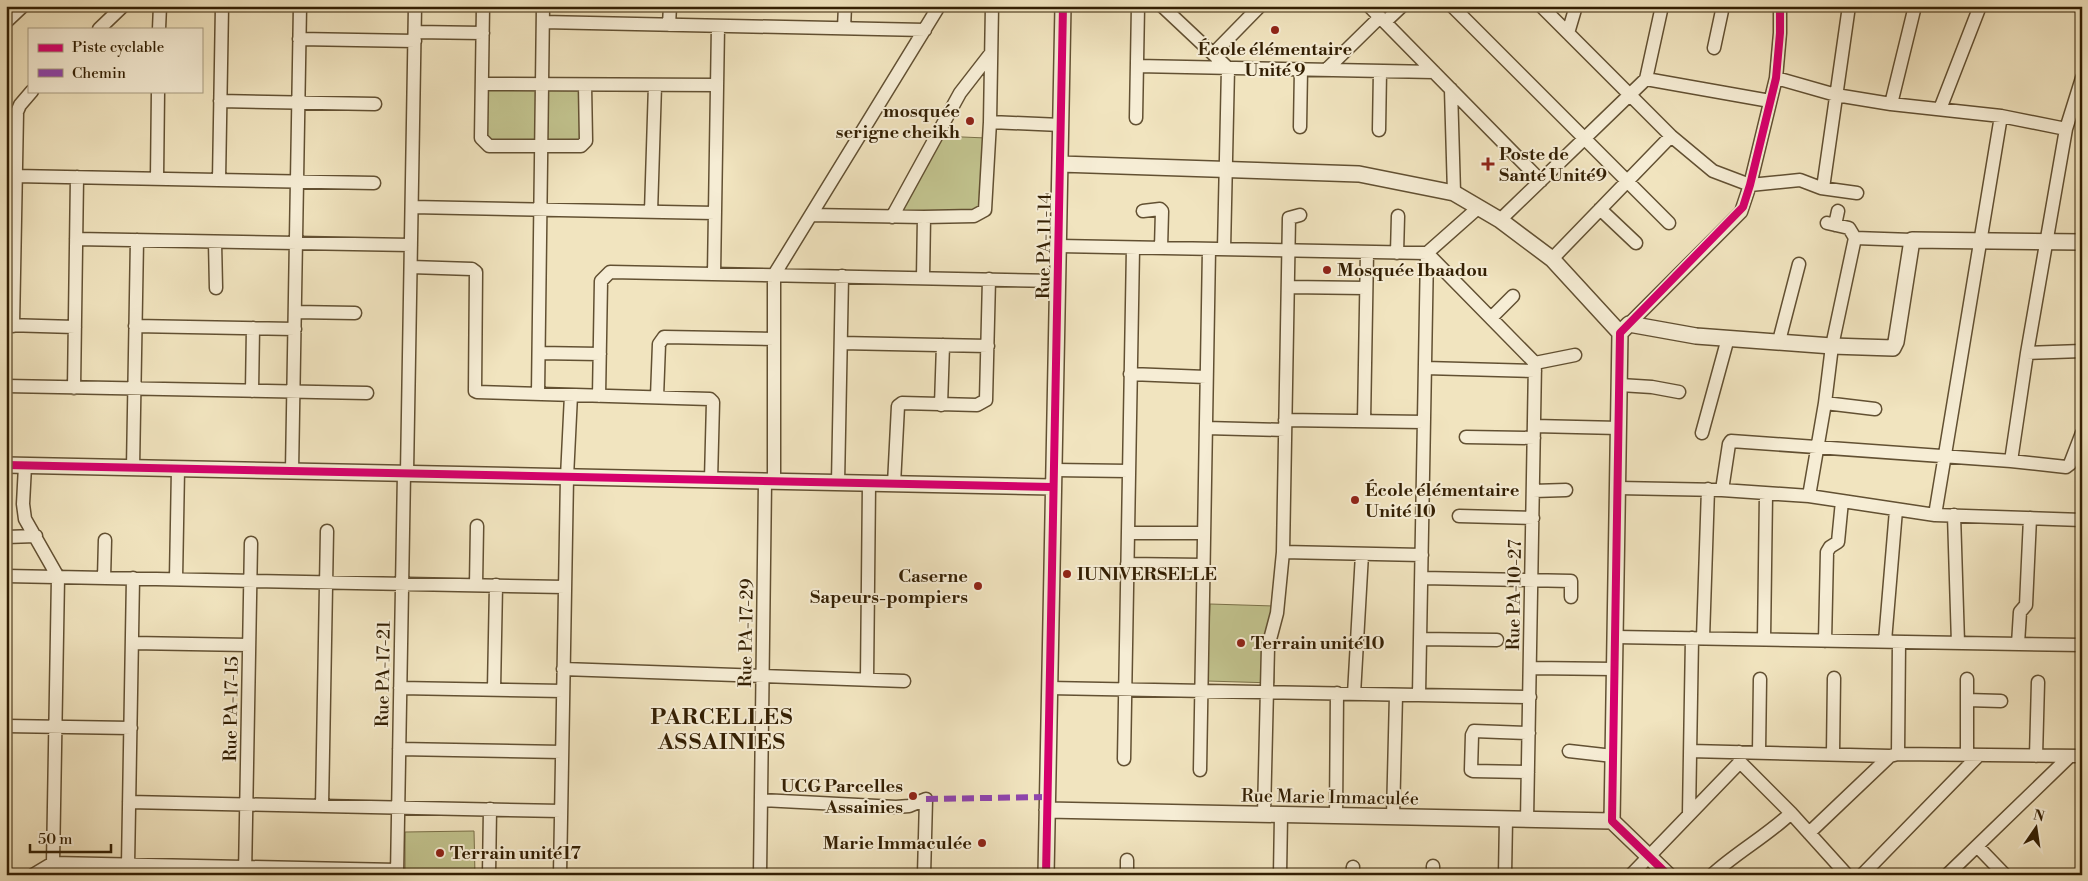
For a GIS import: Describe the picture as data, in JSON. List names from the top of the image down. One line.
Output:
{"streets":{"street":["Rue PA-11-14","Rue PA-10-27","Rue PA-17-29","Rue PA-17-21","Rue PA-17-15","Rue Marie Immaculée"]},"crossings":[["Rue PA-11-14","Rue Marie Immaculée"],["Rue PA-10-27","Rue Marie Immaculée"]],"districts":["PARCELLES ASSAINIES"],"places":{"other":["École élémentaire Unité 9","mosquée serigne cheikh","Mosquée Ibaadou","École élémentaire Unité 10","IUNIVERSELLE","Caserne Sapeurs-pompiers","Terrain unité10","UCG Parcelles Assainies","Marie Immaculée","Terrain unité17"],"health":["Poste de Santé Unité9"]},"legend":["Piste cyclable","Chemin"],"scale_bar":"50 m","north":"top"}
